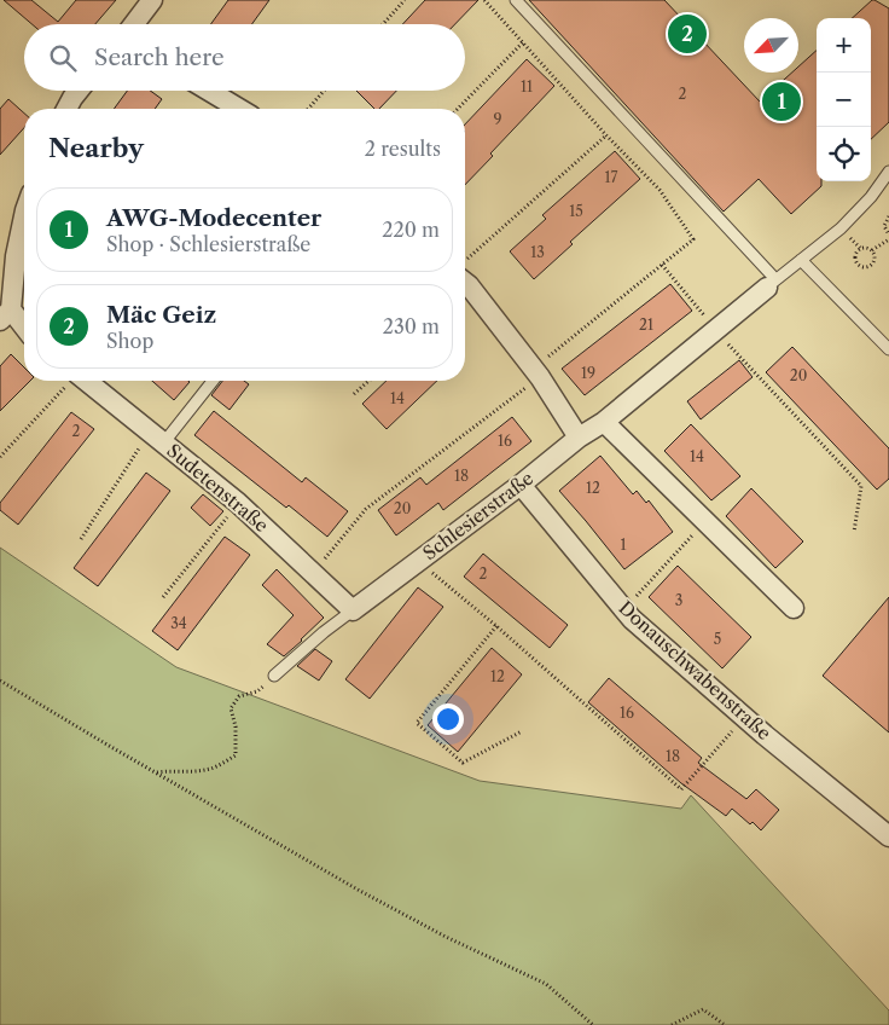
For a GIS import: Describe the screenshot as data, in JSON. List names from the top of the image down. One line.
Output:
{"streets":{"street":["Sudetenstraße","Schlesierstraße","Donauschwabenstraße"]},"crossings":[["Sudetenstraße","Schlesierstraße"],["Schlesierstraße","Donauschwabenstraße"]],"house_numbers":["11","2","9","17","15","13","21","19","20","14","2","16","14","18","12","20","1","2","3","34","5","12","16","18"],"north":"bottom left","page":{"pins":["2","1"],"map_buttons":["+","−"],"search":"Search here","heading":["Nearby","2 results"],"list":[{"mark":"1","name":"AWG-Modecenter","note":"Shop · Schlesierstraße","value":"220 m"},{"mark":"2","name":"Mäc Geiz","note":"Shop","value":"230 m"}]}}
